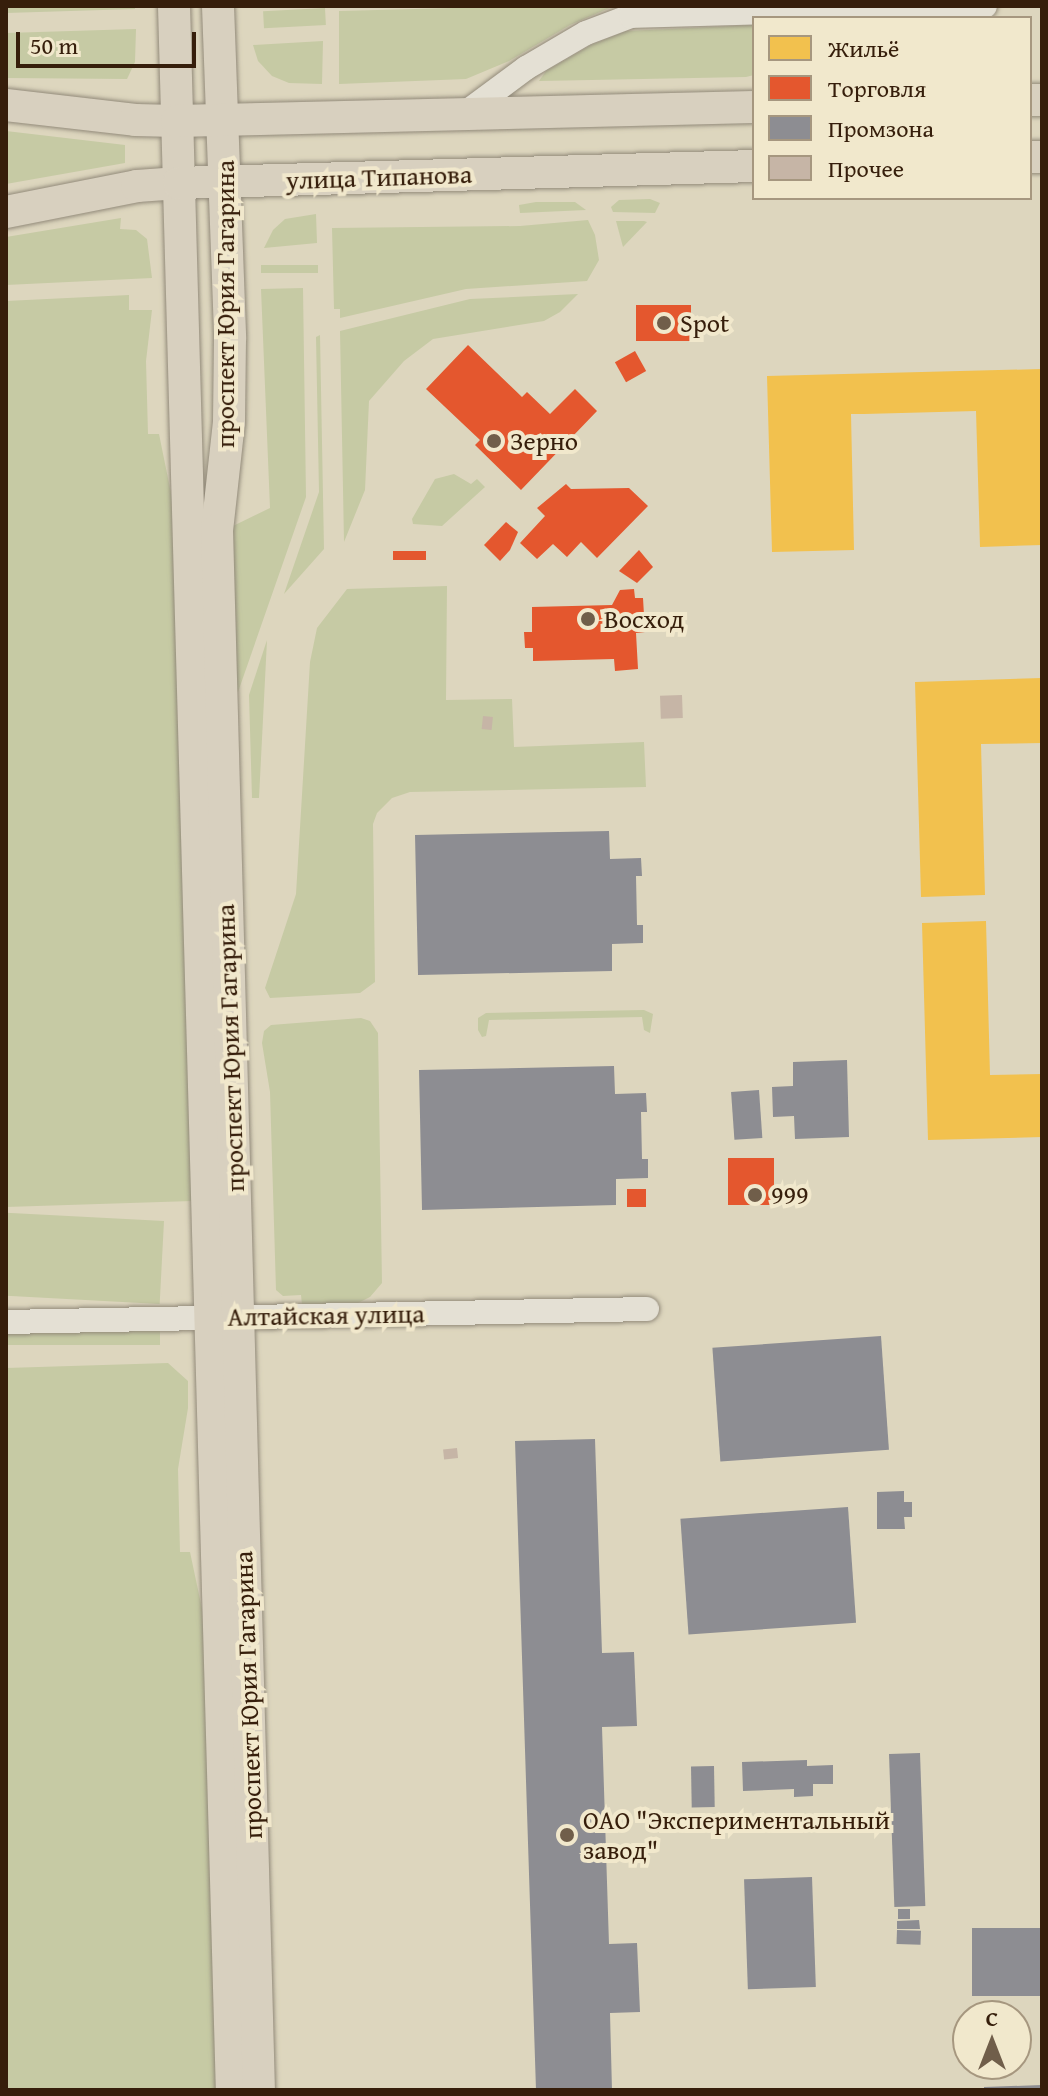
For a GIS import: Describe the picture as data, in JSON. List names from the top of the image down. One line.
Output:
{"streets":{"main road":["улица Типанова","проспект Юрия Гагарина"],"street":["Алтайская улица"]},"crossings":[["улица Типанова","проспект Юрия Гагарина"],["проспект Юрия Гагарина","Алтайская улица"]],"places":["Spot","Зерно","Восход","999","ОАО \"Экспериментальный завод\""],"legend":["Жильё","Торговля","Промзона","Прочее"],"scale_bar":"50 m","north":"top"}
